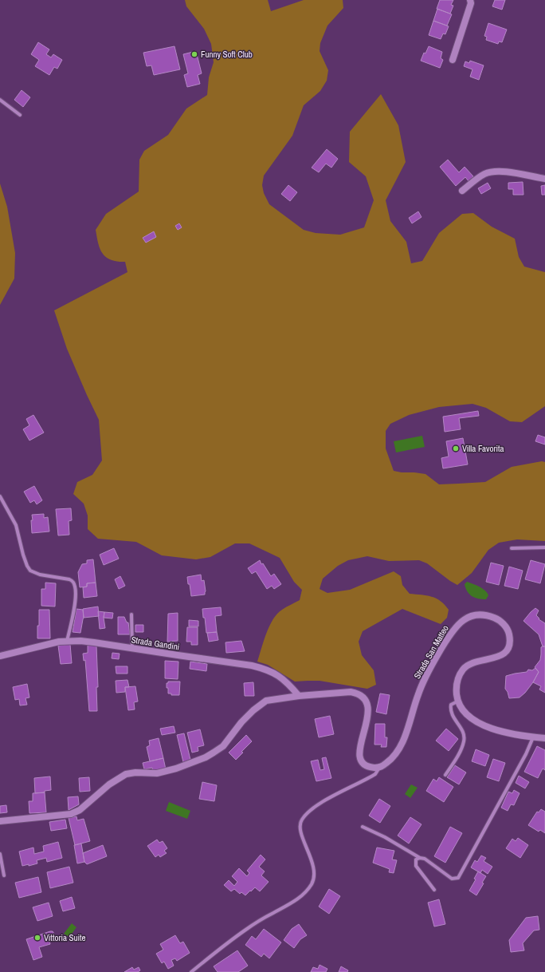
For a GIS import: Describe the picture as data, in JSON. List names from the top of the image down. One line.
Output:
{"streets":{"street":["Strada Gandini","Strada San Matteo"]},"places":["Funny Soft Club","Villa Favorita","Vittoria Suite"]}
